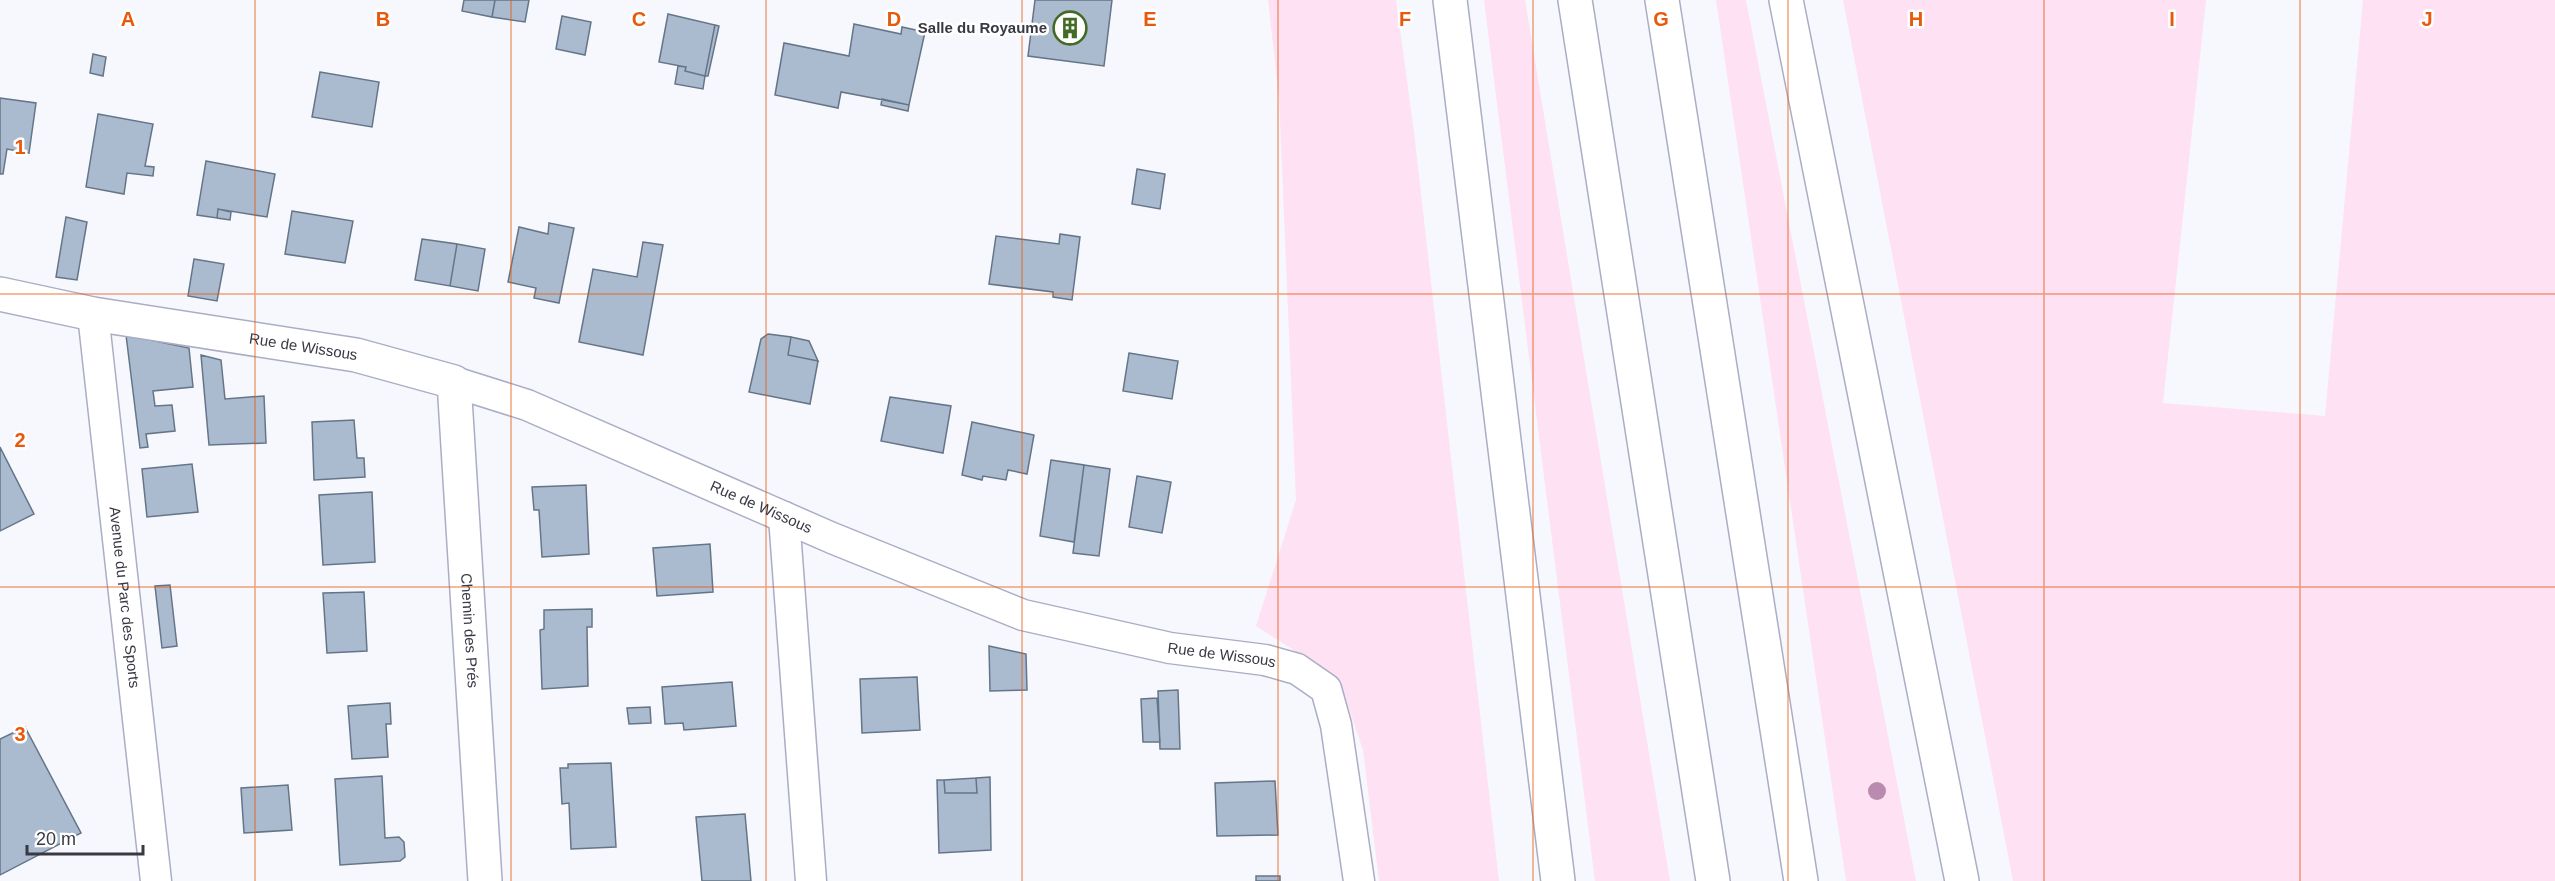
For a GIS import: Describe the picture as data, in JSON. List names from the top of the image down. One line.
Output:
{"streets":{"main road":["Rue de Wissous","Chemin des Prés"],"street":["Avenue du Parc des Sports"]},"crossings":[["Rue de Wissous","Avenue du Parc des Sports"],["Rue de Wissous","Chemin des Prés"]],"places":{"building":["Salle du Royaume"]},"scale_bar":"20 m","grid":{"columns":["A","B","C","D","E","F","G","H","I","J"],"rows":["1","2","3"]}}
